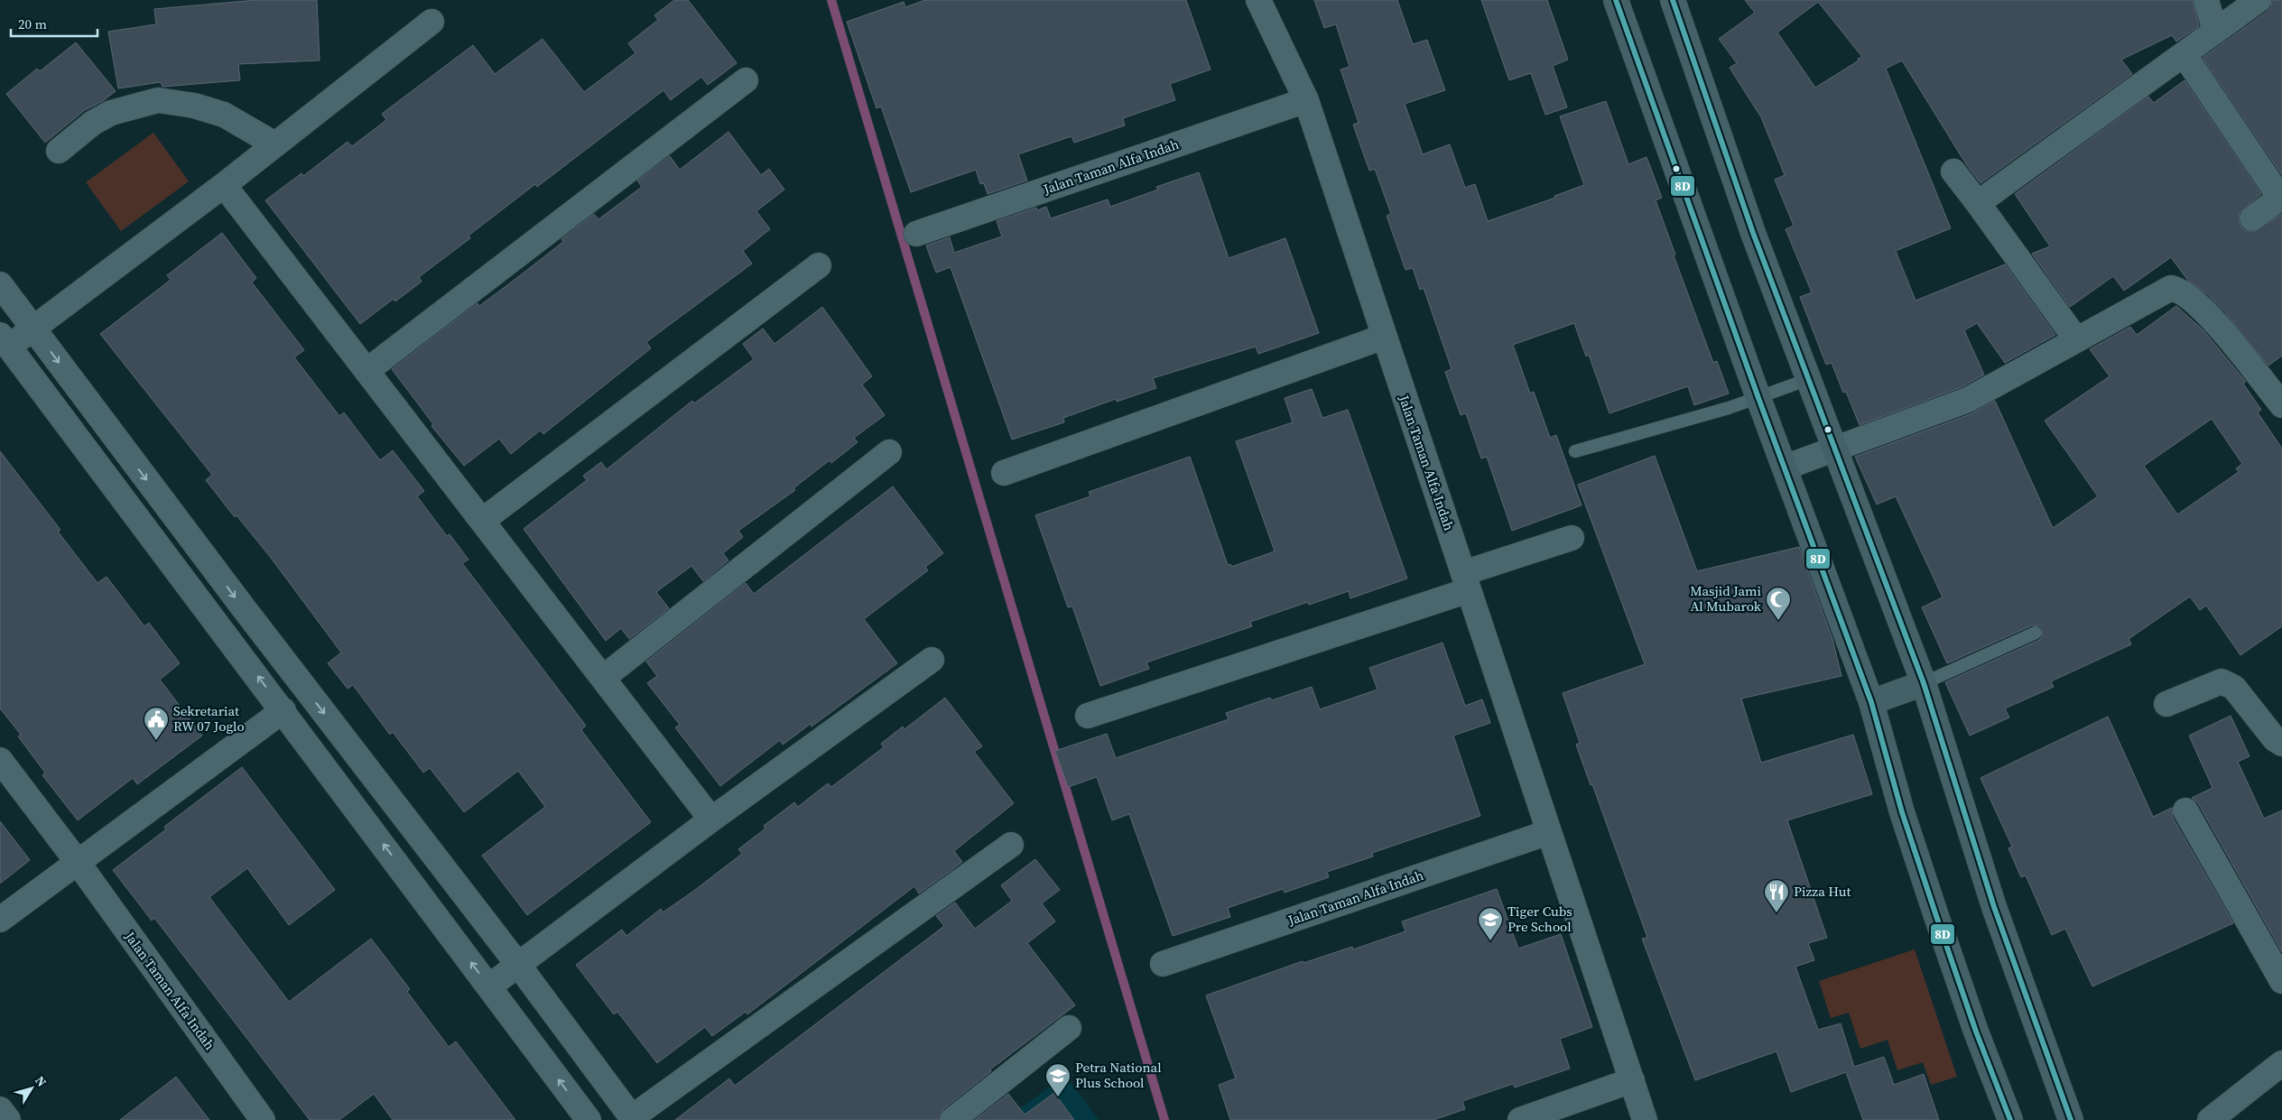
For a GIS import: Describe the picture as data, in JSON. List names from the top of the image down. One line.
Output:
{"streets":{"street":["Jalan Taman Alfa Indah"]},"places":{"mosque":["Masjid Jami Al Mubarok"],"public building":["Sekretariat RW 07 Joglo"],"restaurant":["Pizza Hut"],"school or university":["Tiger Cubs Pre School","Petra National Plus School"]},"lines":["transit line 8D"],"scale_bar":"20 m","north":"top right"}
